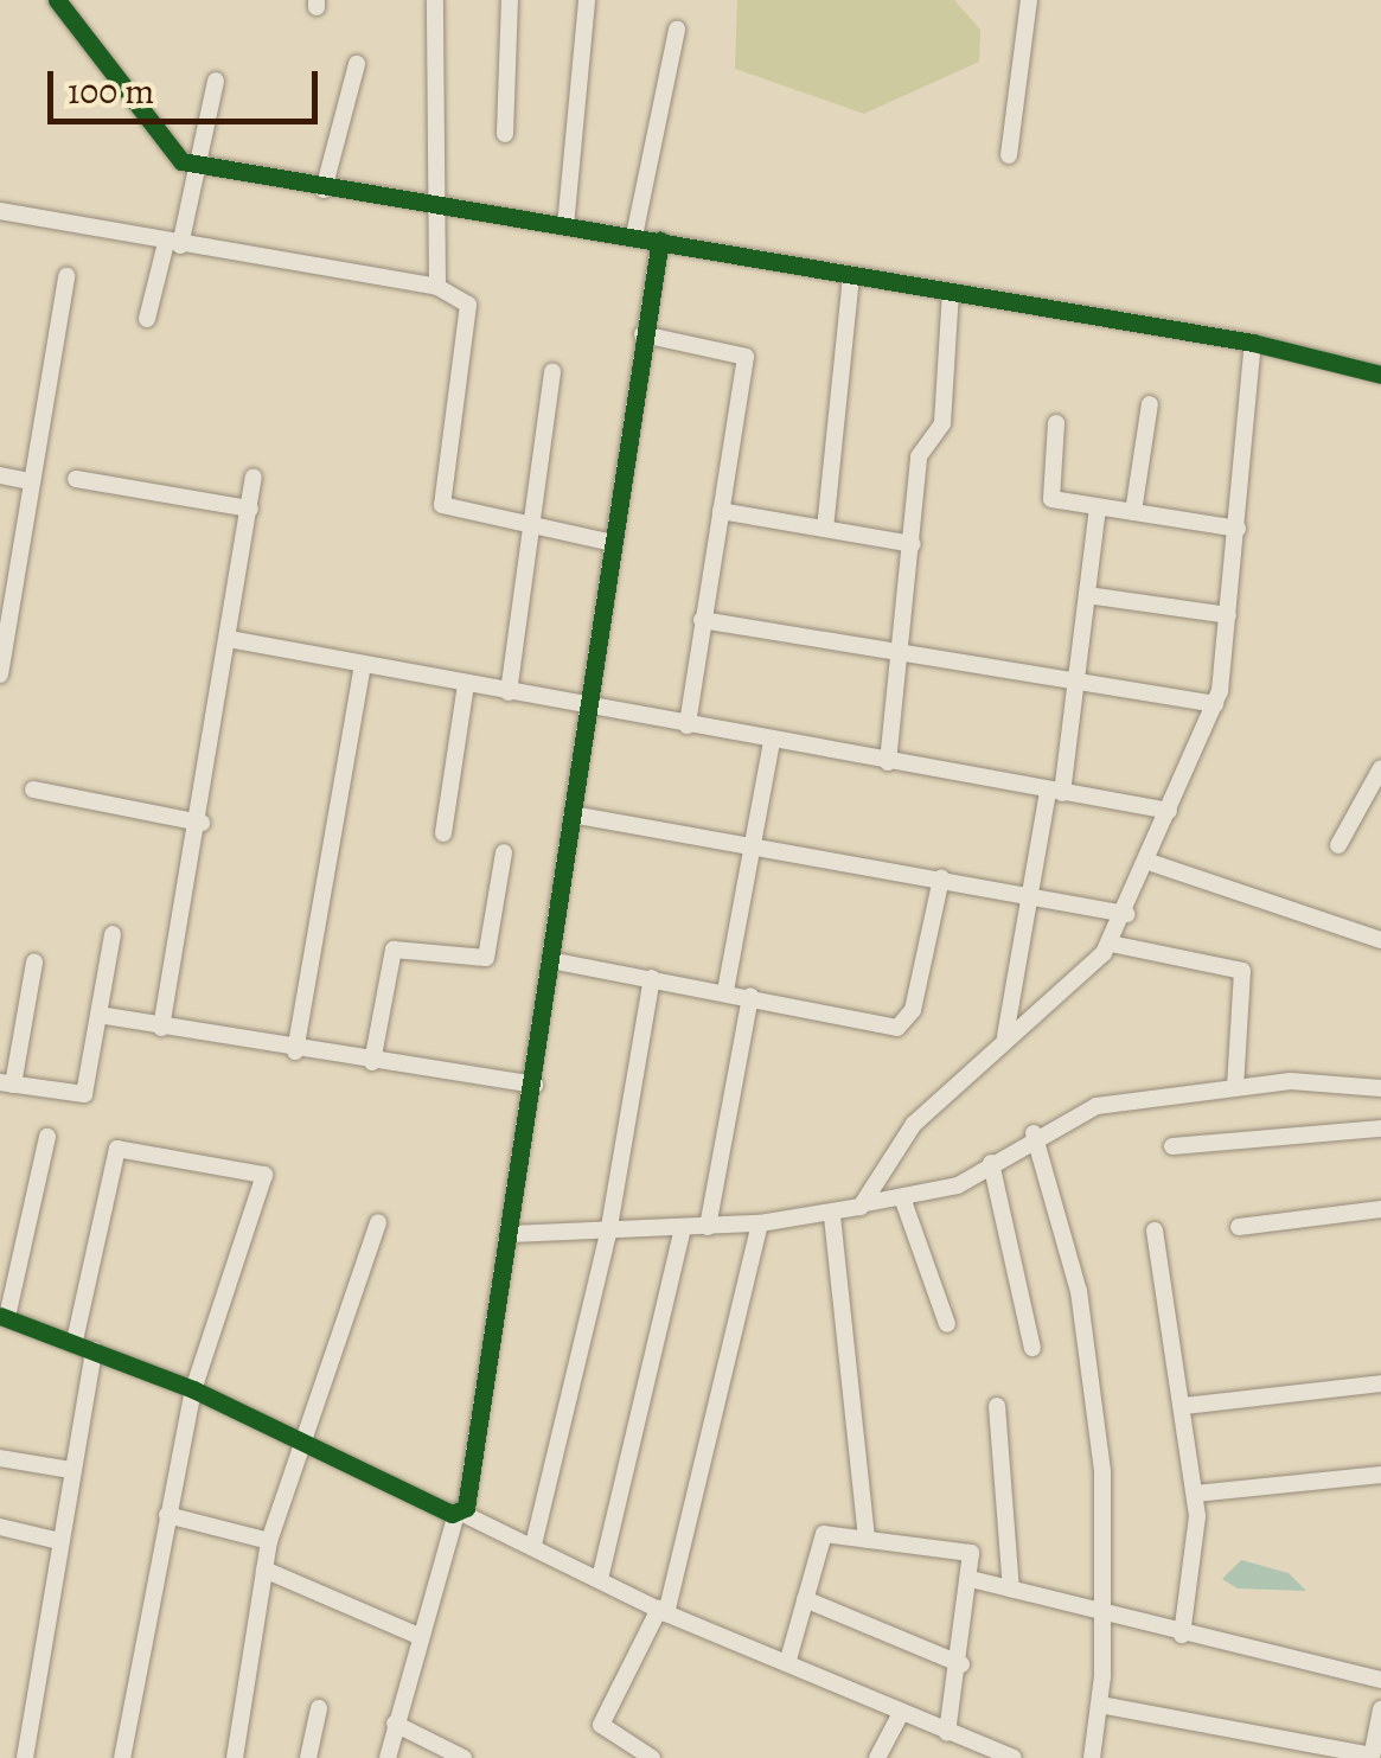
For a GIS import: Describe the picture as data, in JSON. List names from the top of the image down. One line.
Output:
{"scale_bar":"100 m"}
